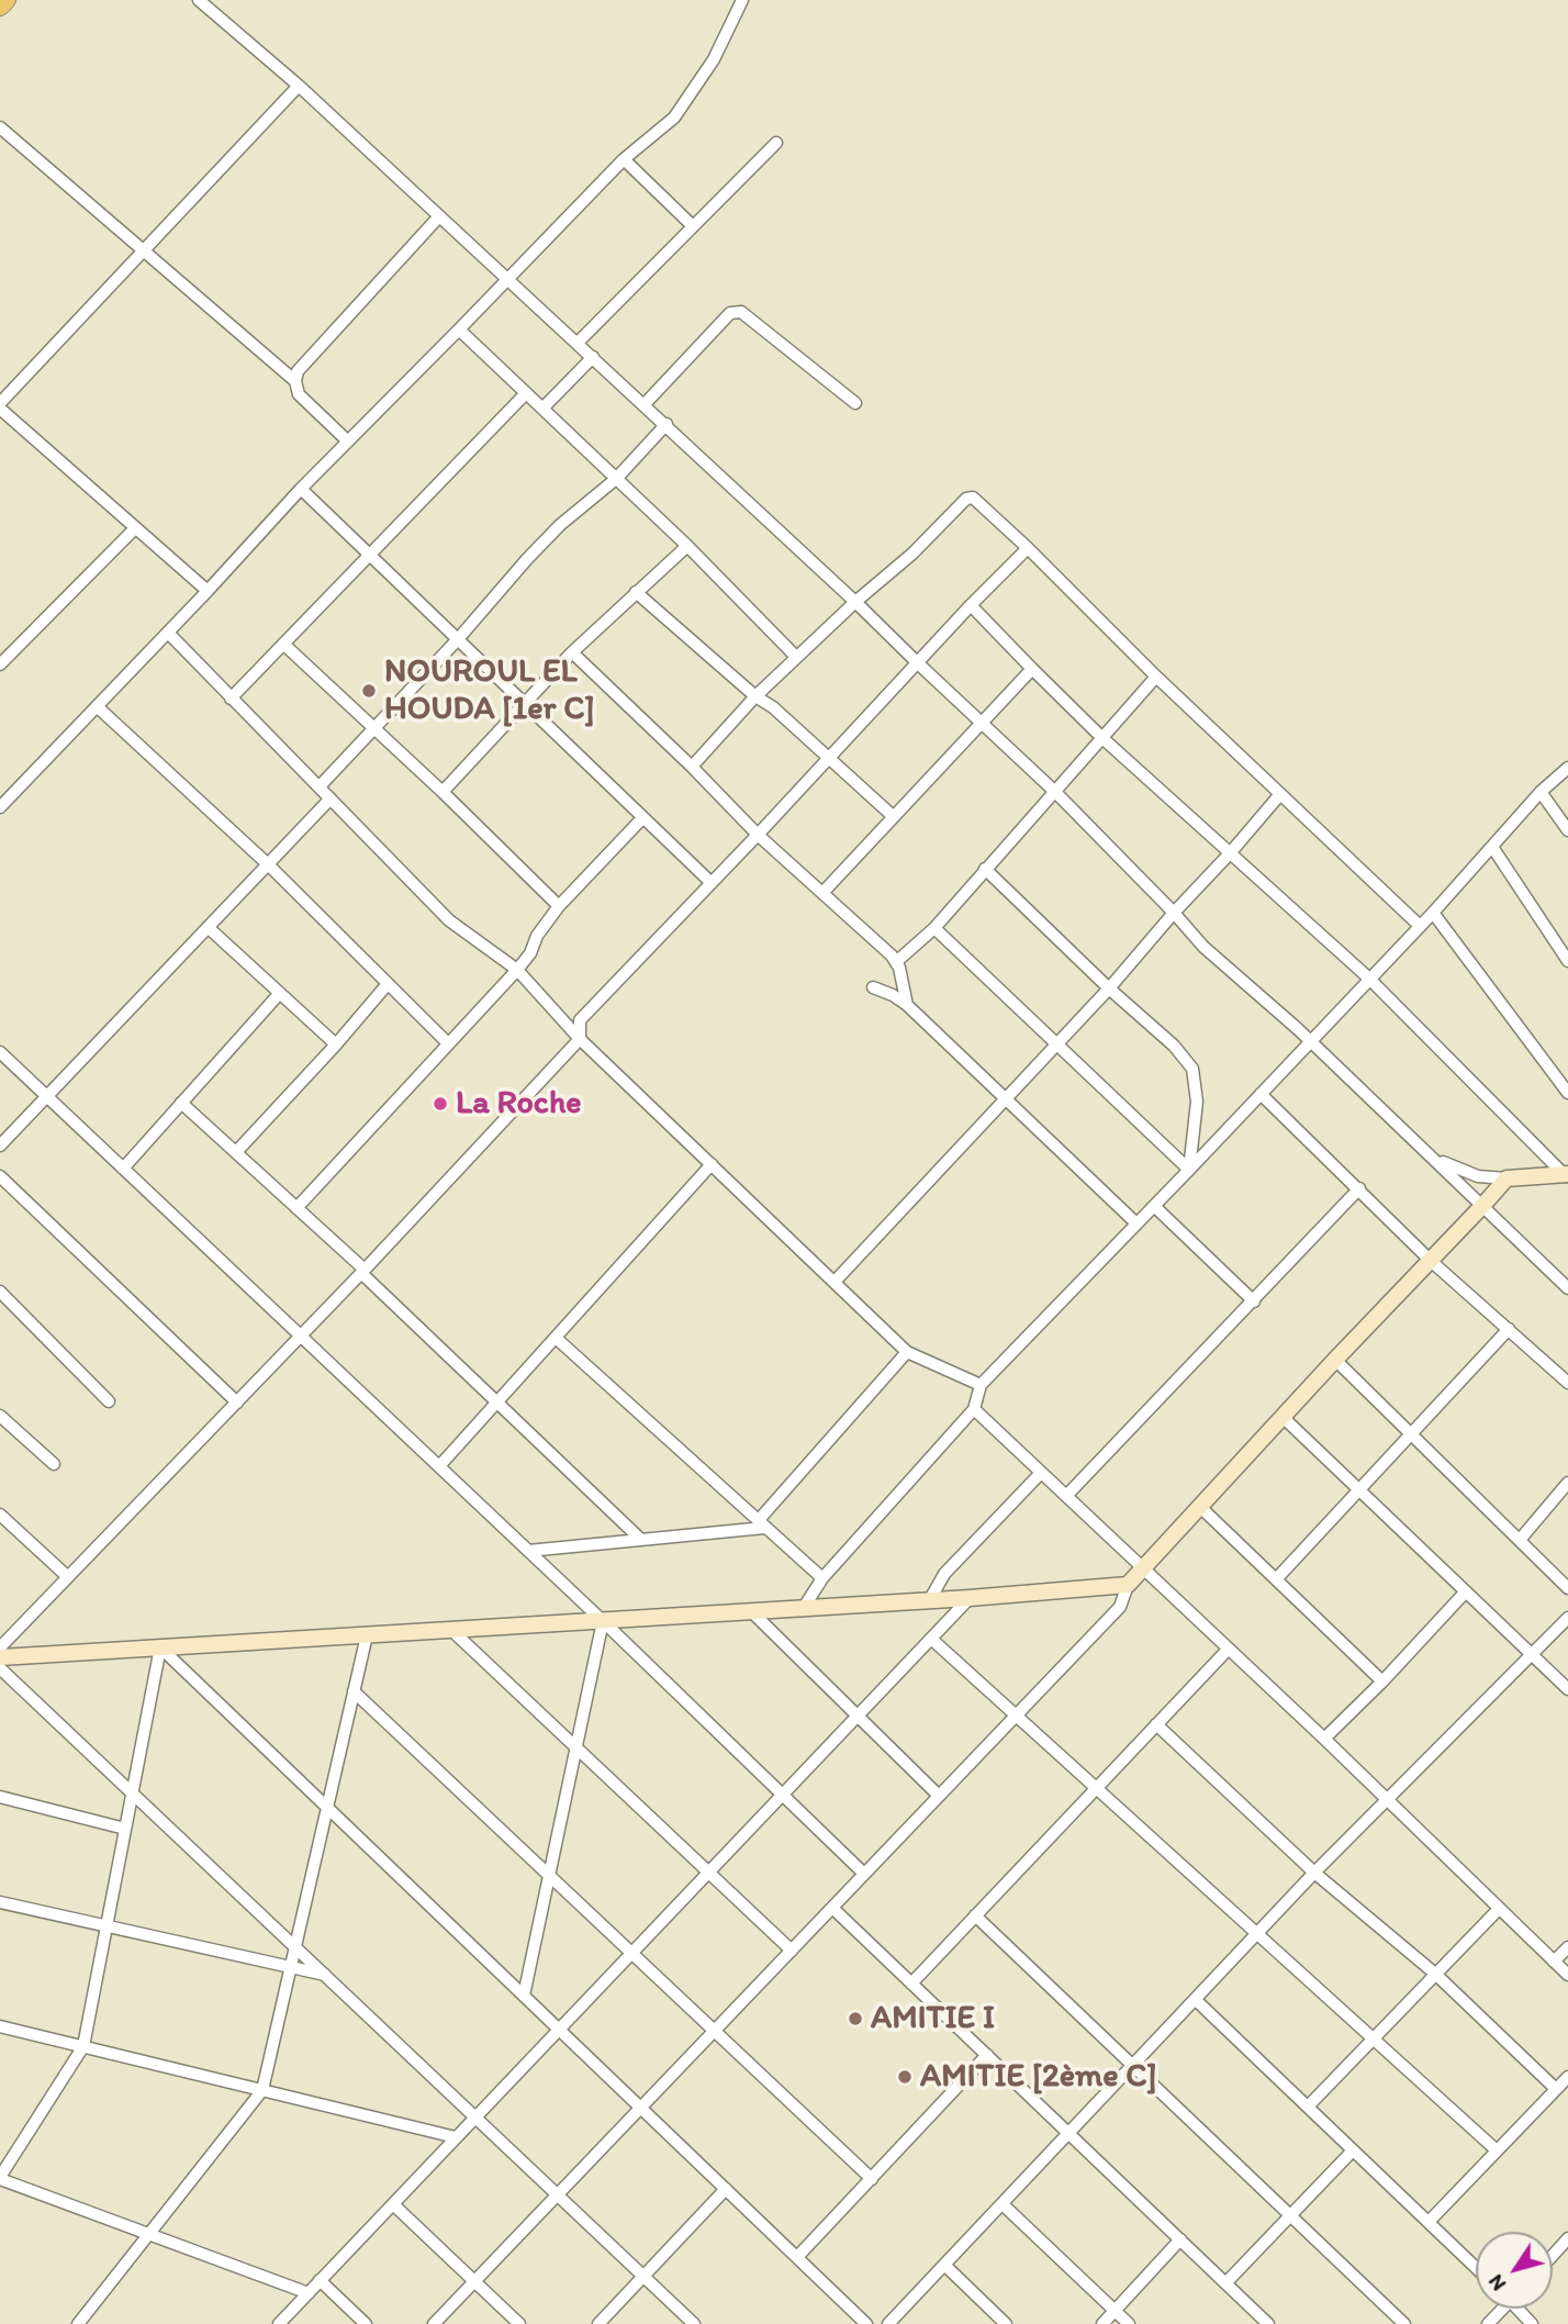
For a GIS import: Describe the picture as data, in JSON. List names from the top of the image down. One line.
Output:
{"places":["NOUROUL EL HOUDA [1er C]","La Roche","AMITIE I","AMITIE [2ème C]"],"north":"bottom left"}
